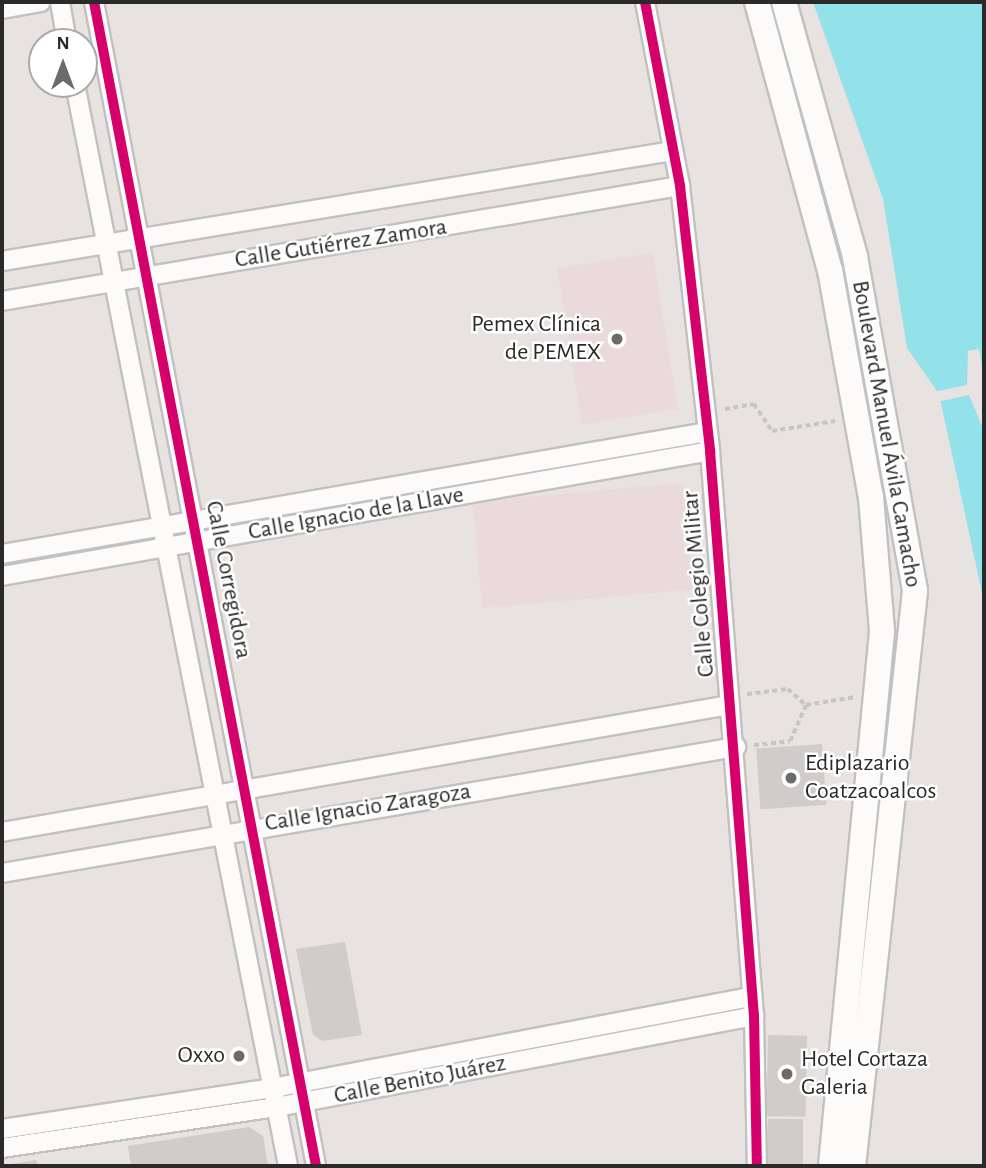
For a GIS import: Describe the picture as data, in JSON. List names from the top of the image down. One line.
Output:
{"streets":{"main road":["Boulevard Manuel Ávila Camacho"],"street":["Calle Gutiérrez Zamora","Calle Ignacio de la Llave","Calle Corregidora","Calle Colegio Militar","Calle Ignacio Zaragoza","Calle Benito Juárez"]},"crossings":[["Calle Gutiérrez Zamora","Calle Corregidora"],["Calle Gutiérrez Zamora","Calle Colegio Militar"],["Calle Ignacio de la Llave","Calle Corregidora"],["Calle Ignacio de la Llave","Calle Colegio Militar"],["Calle Corregidora","Calle Ignacio Zaragoza"],["Calle Corregidora","Calle Benito Juárez"],["Calle Colegio Militar","Calle Ignacio Zaragoza"],["Calle Colegio Militar","Calle Benito Juárez"]],"places":["Pemex Clínica de PEMEX","Ediplazario Coatzacoalcos","Oxxo","Hotel Cortaza Galeria"],"north":"top"}
